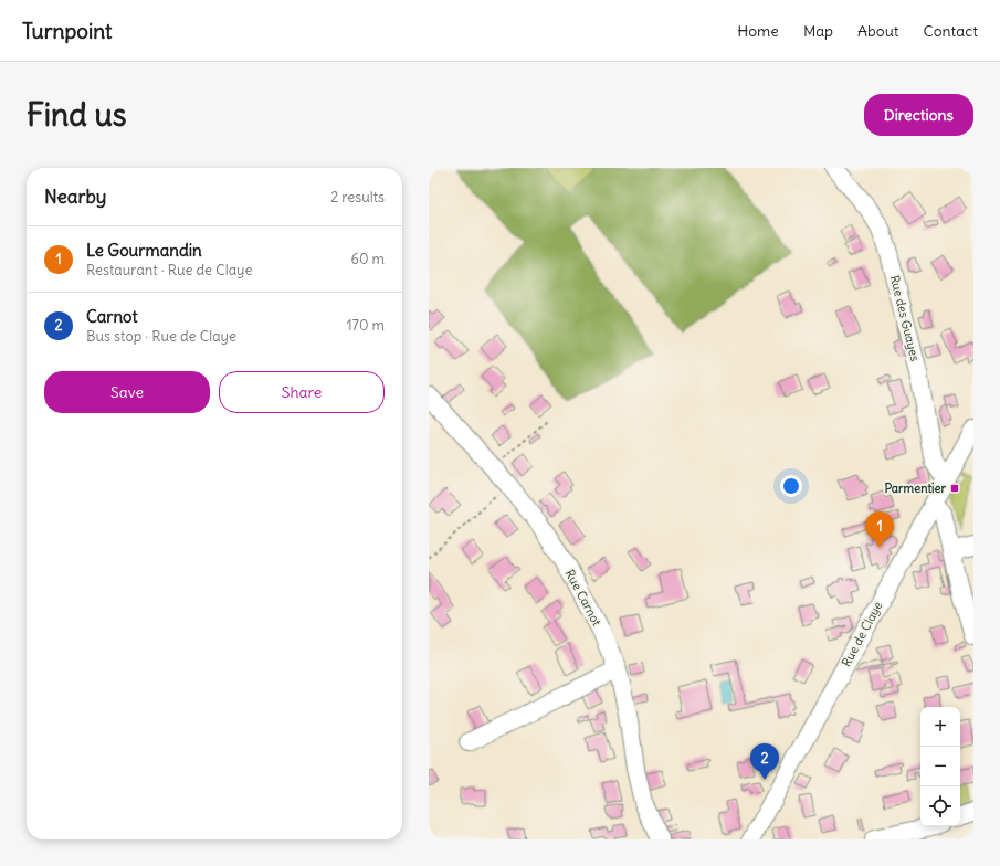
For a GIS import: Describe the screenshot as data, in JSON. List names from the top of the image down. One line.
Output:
{"streets":{"street":["Rue des Guayes","Rue Carnot","Rue de Claye"]},"crossings":[["Rue des Guayes","Rue de Claye"]],"places":{"transit":["Parmentier"]},"page":{"header":"Turnpoint","nav":["Home","Map","About","Contact"],"buttons":["Directions",["Save","Share"]],"title":"Find us","heading":["Nearby","2 results"],"list":[{"mark":"1","name":"Le Gourmandin","note":"Restaurant · Rue de Claye","value":"60 m"},{"mark":"2","name":"Carnot","note":"Bus stop · Rue de Claye","value":"170 m"}],"pins":["1","2"],"map_buttons":["+","−"]}}
